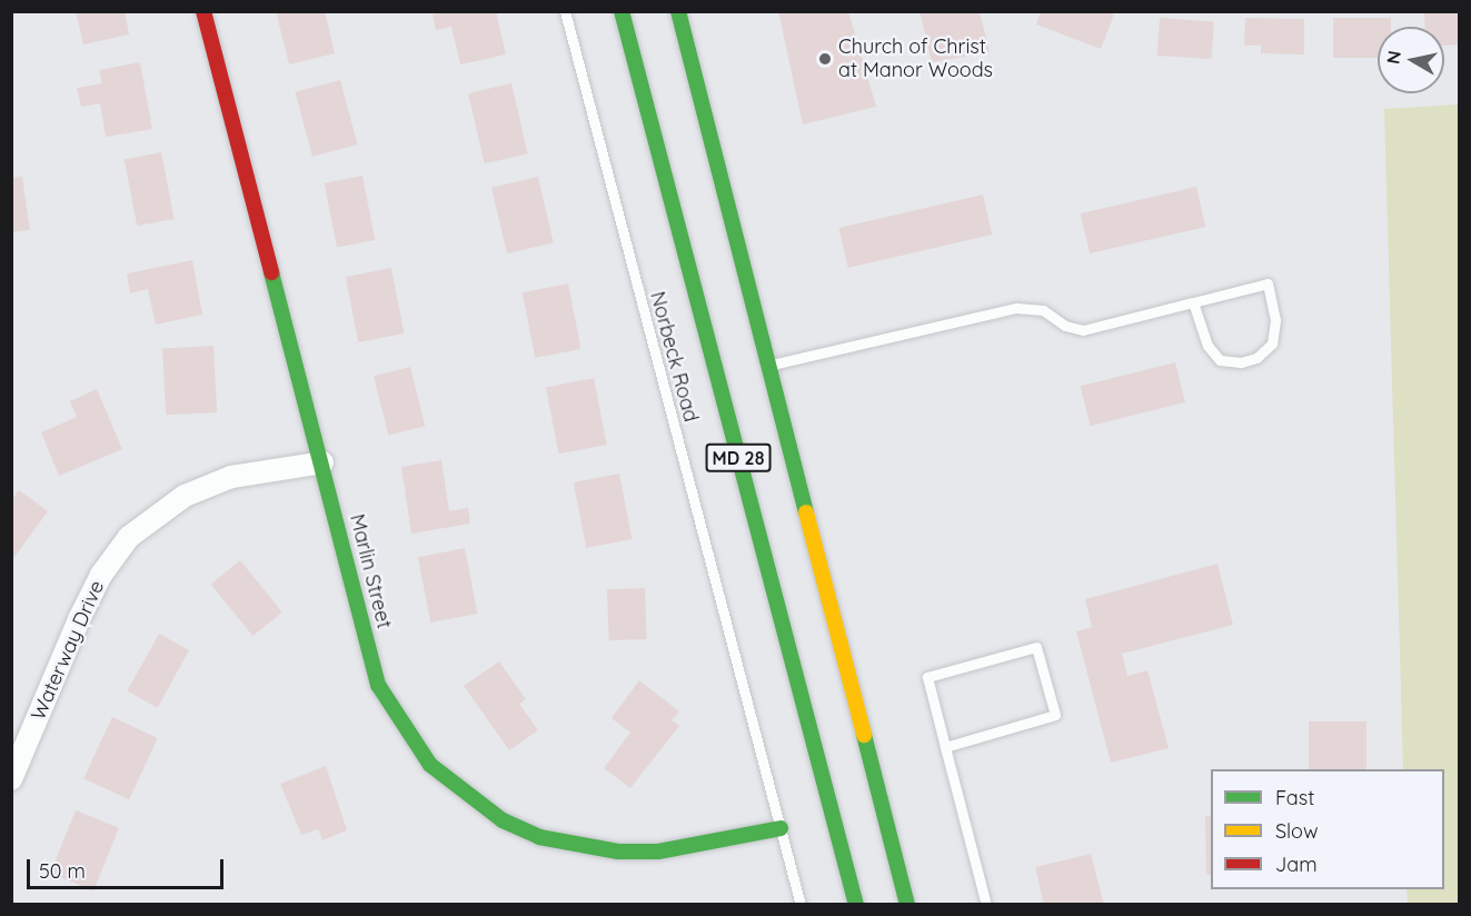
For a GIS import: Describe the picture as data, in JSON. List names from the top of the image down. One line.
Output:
{"streets":{"main road":["Norbeck Road","MD 28","Marlin Street"],"street":["Waterway Drive"]},"crossings":[["Norbeck Road","Marlin Street"],["Marlin Street","Waterway Drive"]],"places":["Church of Christ at Manor Woods"],"legend":["Fast","Slow","Jam"],"scale_bar":"50 m","north":"left"}
